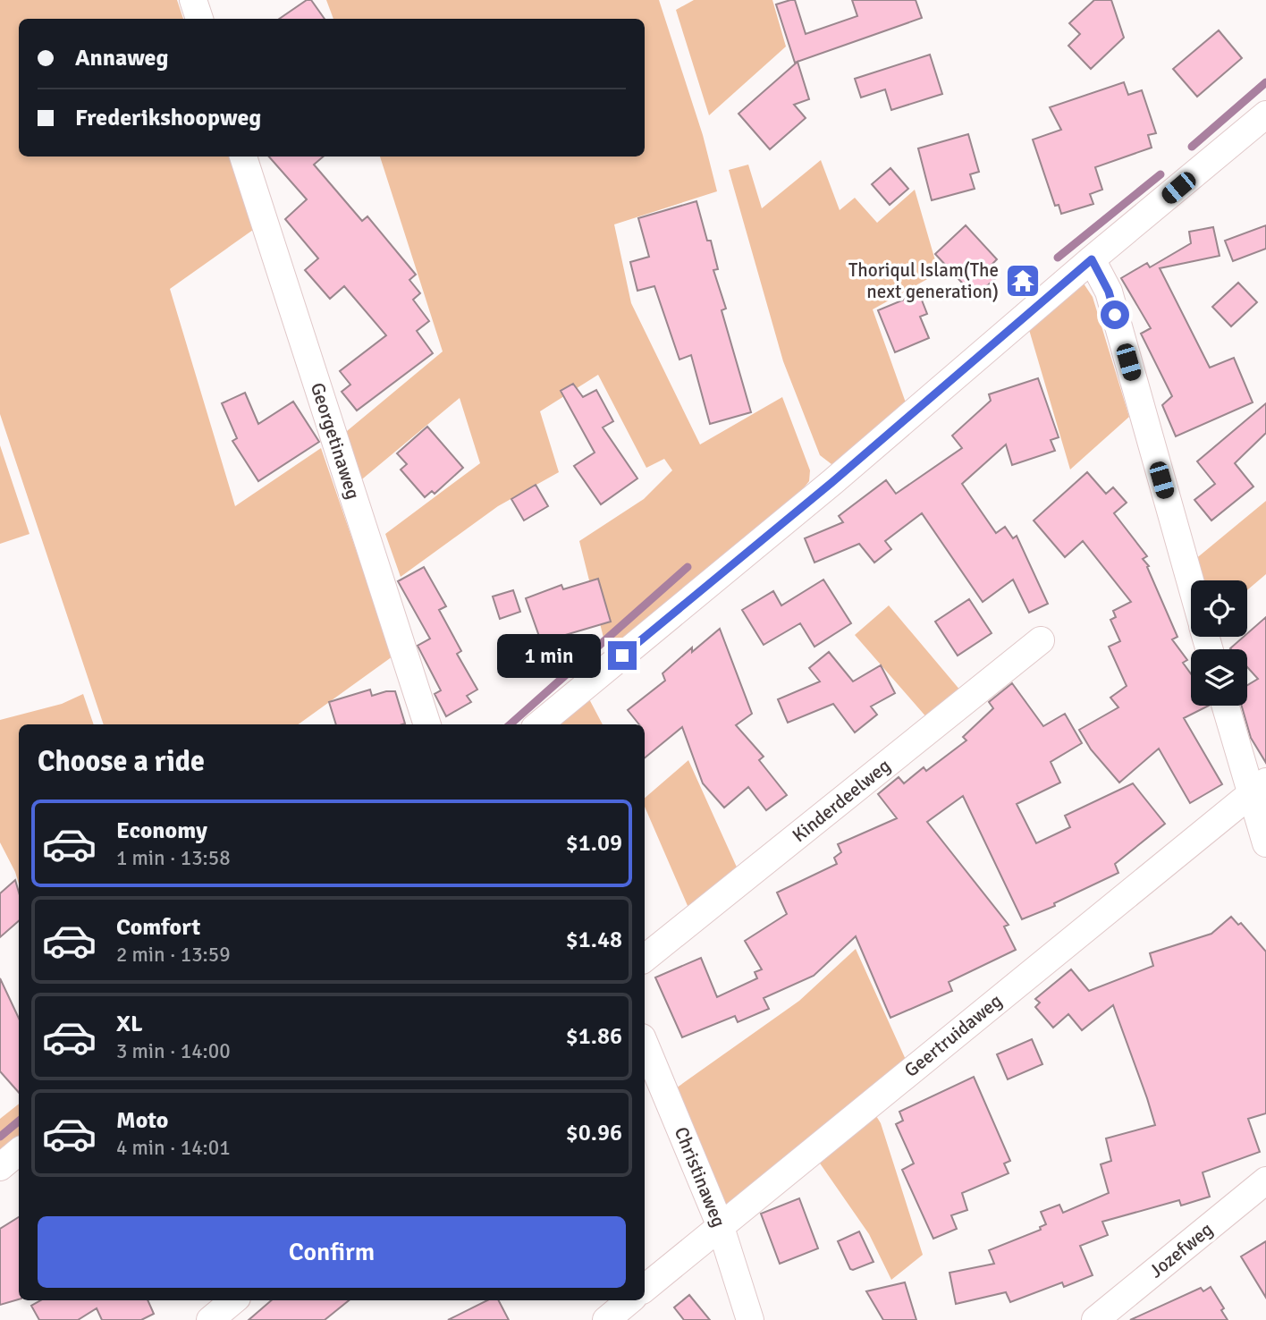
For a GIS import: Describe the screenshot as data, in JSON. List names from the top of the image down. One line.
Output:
{"streets":{"street":["Georgetinaweg","Kinderdeelweg","Geertruidaweg","Christinaweg","Jozefweg"]},"crossings":[["Geertruidaweg","Christinaweg"]],"places":{"temple":["Thoriqul Islam(The next generation)"]},"page":{"banner":["Annaweg","Frederikshoopweg"],"bubble":"1 min","heading":"Choose a ride","list":[{"name":"Economy","note":"1 min · 13:58","value":"$1.09"},{"name":"Comfort","note":"2 min · 13:59","value":"$1.48"},{"name":"XL","note":"3 min · 14:00","value":"$1.86"},{"name":"Moto","note":"4 min · 14:01","value":"$0.96"}],"buttons":"Confirm"}}
